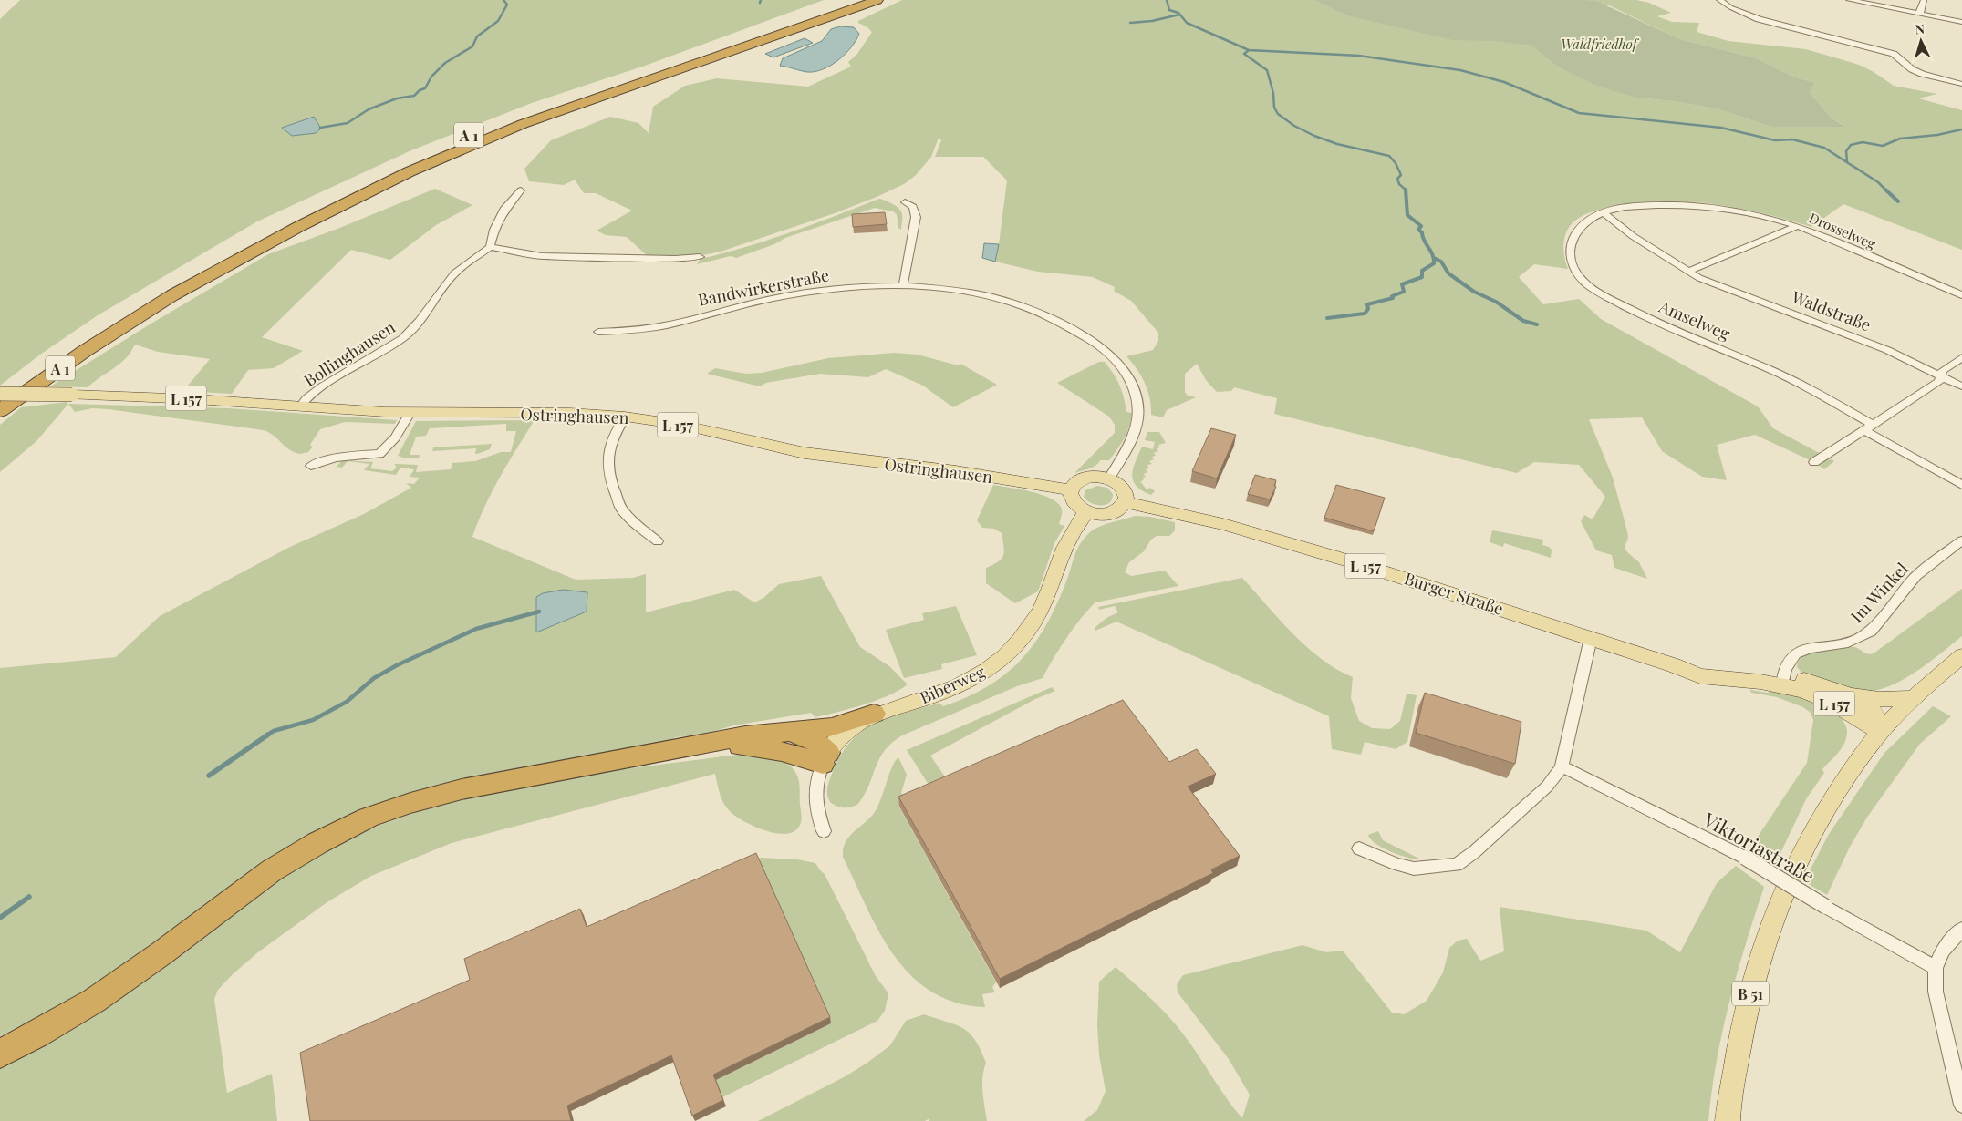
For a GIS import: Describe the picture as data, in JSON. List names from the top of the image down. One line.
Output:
{"streets":{"highway":["A 1"],"main road":["L 157","Ostringhausen","Burger Straße","Biberweg","B 51"],"street":["Drosselweg","Bandwirkerstraße","Waldstraße","Amselweg","Bollinghausen","Im Winkel","Viktoriastraße"]},"crossings":[["A 1","Ostringhausen"],["Drosselweg","Waldstraße"],["Drosselweg","Amselweg"],["Bandwirkerstraße","Ostringhausen"],["Bandwirkerstraße","Burger Straße"],["Bandwirkerstraße","Biberweg"],["Bollinghausen","Ostringhausen"],["Ostringhausen","Burger Straße"],["Ostringhausen","Biberweg"],["Im Winkel","Burger Straße"],["Burger Straße","Biberweg"],["Burger Straße","B 51"]],"parks":["Waldfriedhof"],"north":"top"}
